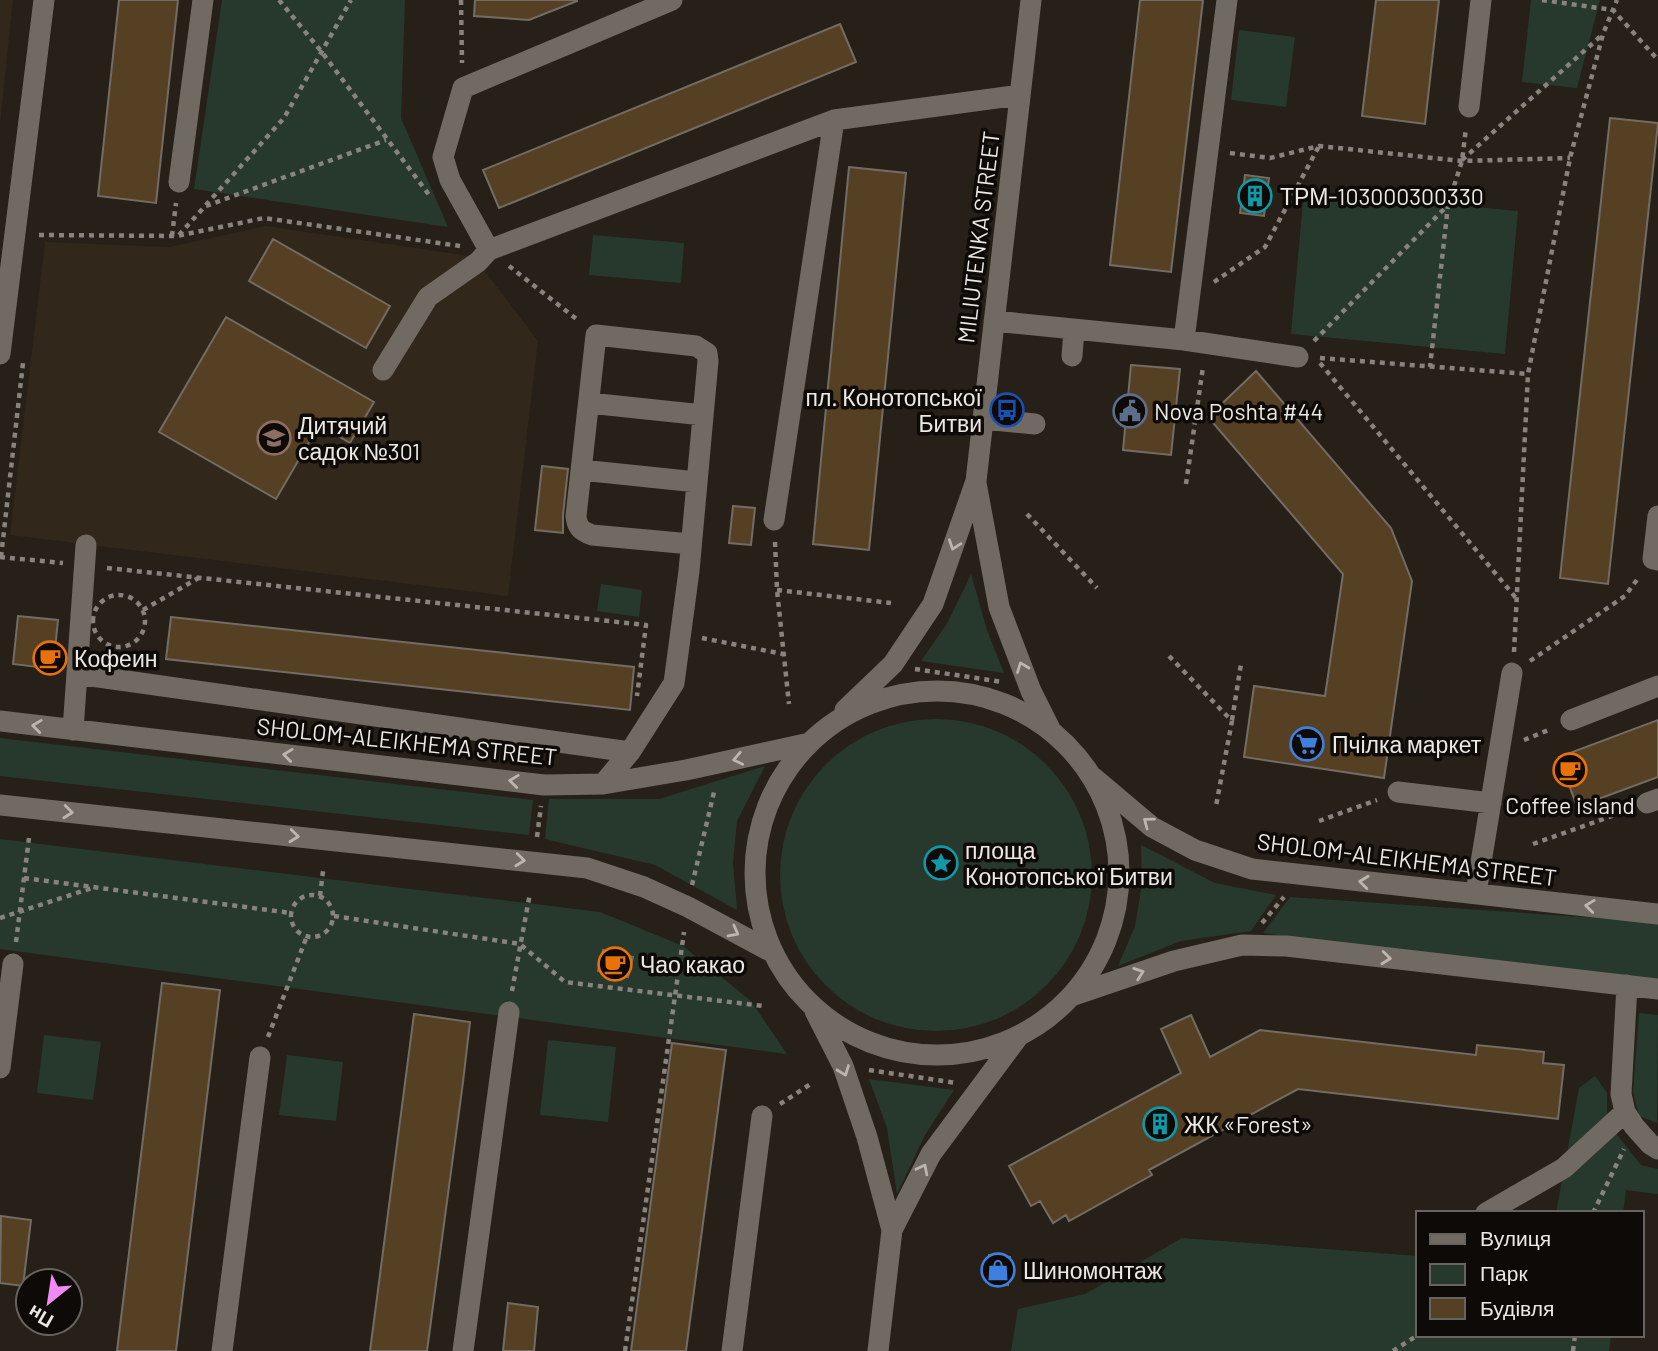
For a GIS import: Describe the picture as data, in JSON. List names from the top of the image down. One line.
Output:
{"streets":{"street":["MILIUTENKA STREET","SHOLOM-ALEIKHEMA STREET"]},"places":{"building":["ТРМ-103000300330","ЖК «Forest»"],"bus stop":["пл. Конотопської Битви"],"public building":["Nova Poshta #44"],"school or university":["Дитячий садок №301"],"cafe":["Кофеин","Coffee island","Чао какао"],"supermarket":["Пчілка маркет"],"place":["площа Конотопської Битви"],"shop":["Шиномонтаж"]},"legend":["Вулиця","Парк","Будівля"],"north":"bottom left"}
